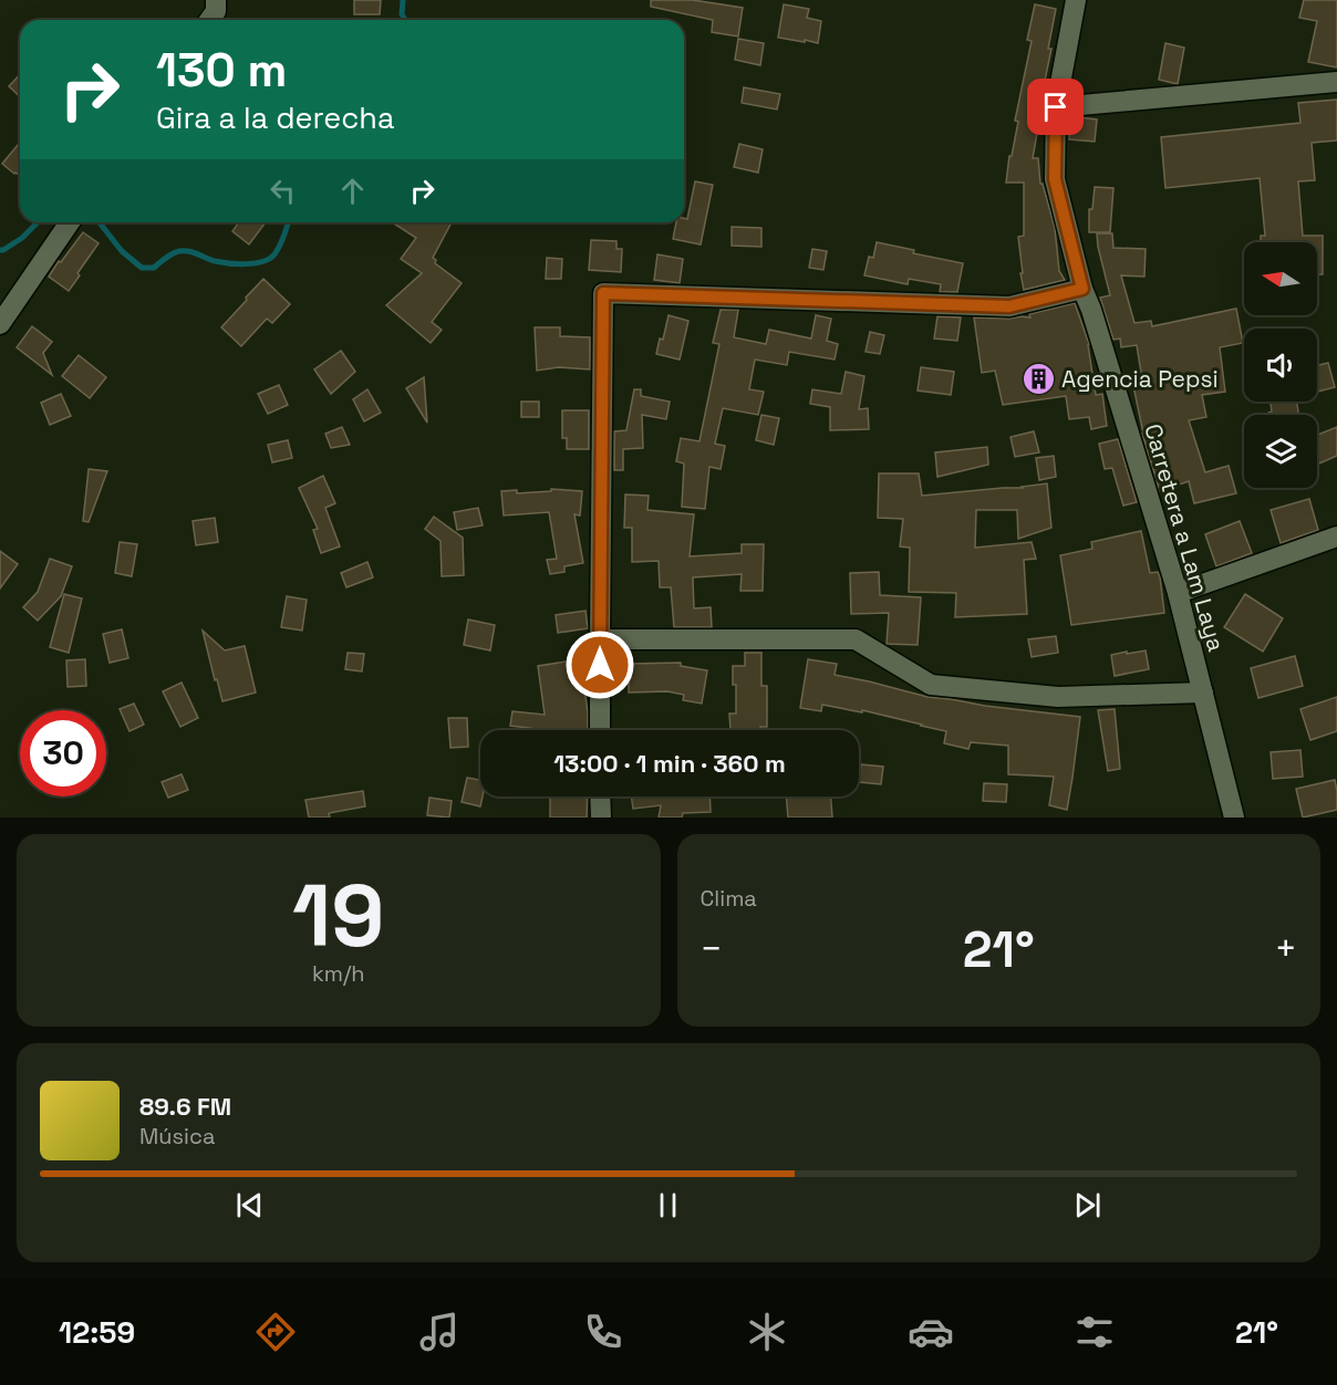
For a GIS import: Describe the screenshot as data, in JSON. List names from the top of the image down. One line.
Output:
{"streets":{"street":["Carretera a Lam Laya"]},"places":{"building":["Agencia Pepsi"]},"north":"left","page":{"turn":["130 m","Gira a la derecha"],"limit":"30","trip":"13:00 · 1 min · 360 m","tile":[["19","km/h"],"Clima"],"heat":["−","21°","+"],"song":["89.6 FM","Música"],"tabs":["12:59","21°"]}}
